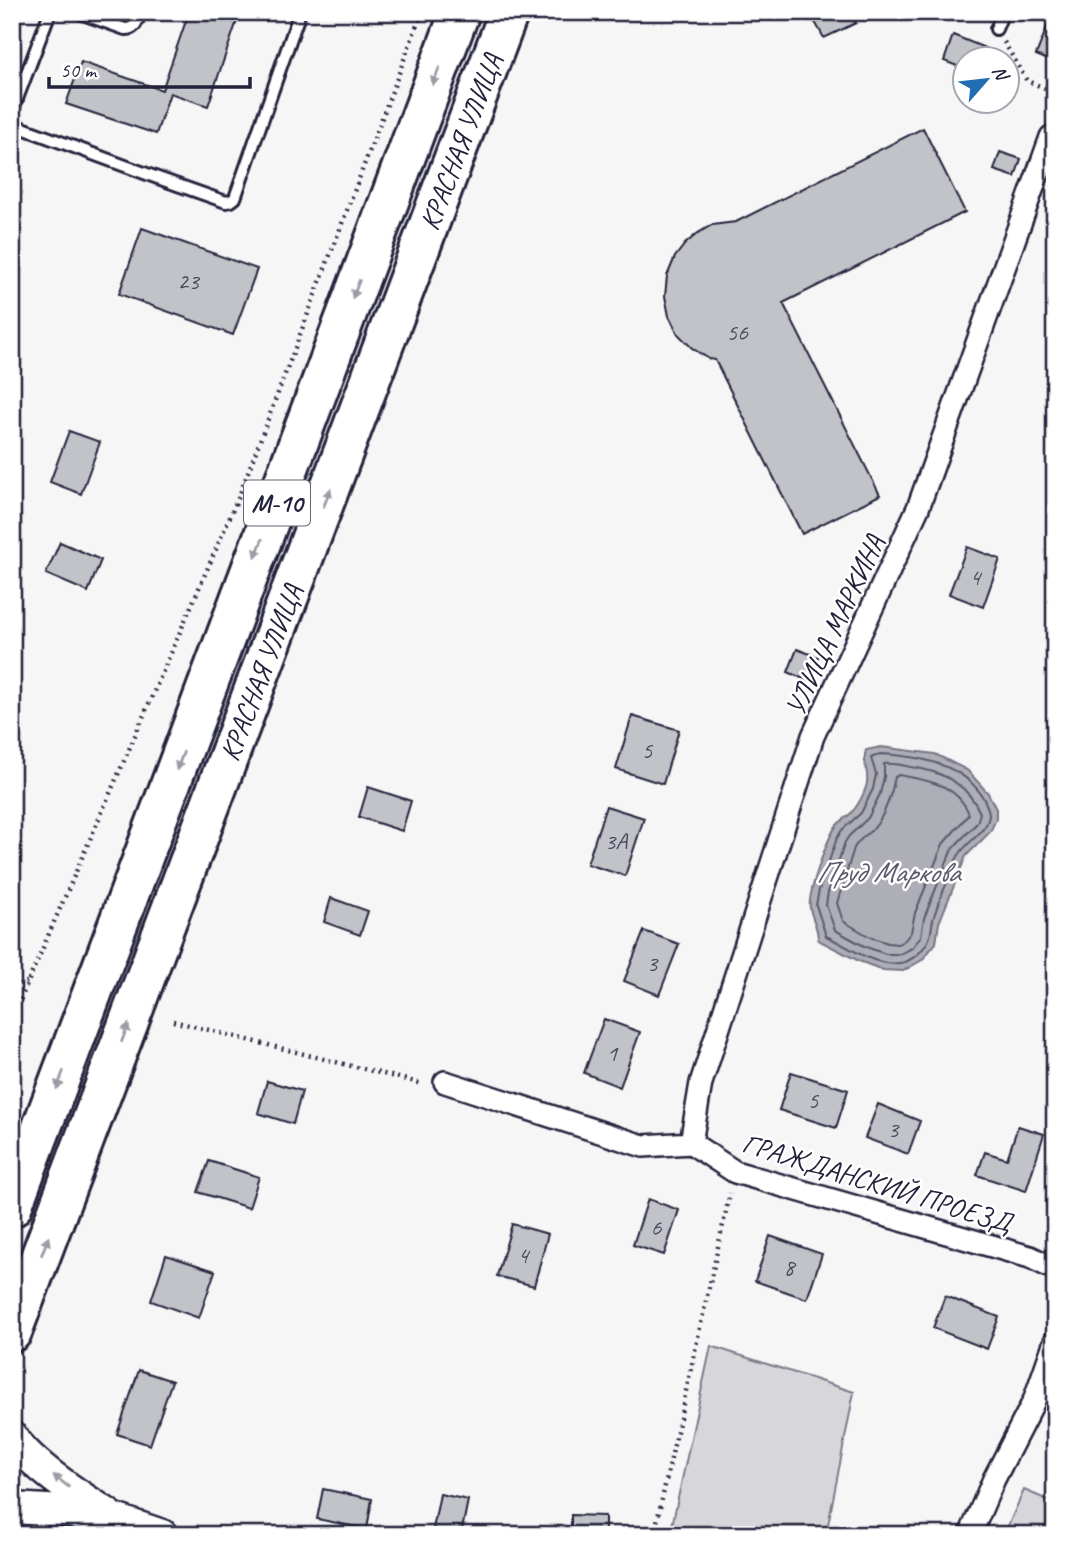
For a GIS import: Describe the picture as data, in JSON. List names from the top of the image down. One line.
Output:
{"streets":{"highway":["КРАСНАЯ УЛИЦА","М-10"],"street":["УЛИЦА МАРКИНА","ГРАЖДАНСКИЙ ПРОЕЗД"]},"crossings":[["УЛИЦА МАРКИНА","ГРАЖДАНСКИЙ ПРОЕЗД"]],"water":["Пруд Маркова"],"house_numbers":["23","56","4","5","3А","3","1","5","3","6","4","8"],"scale_bar":"50 m","north":"top right"}
